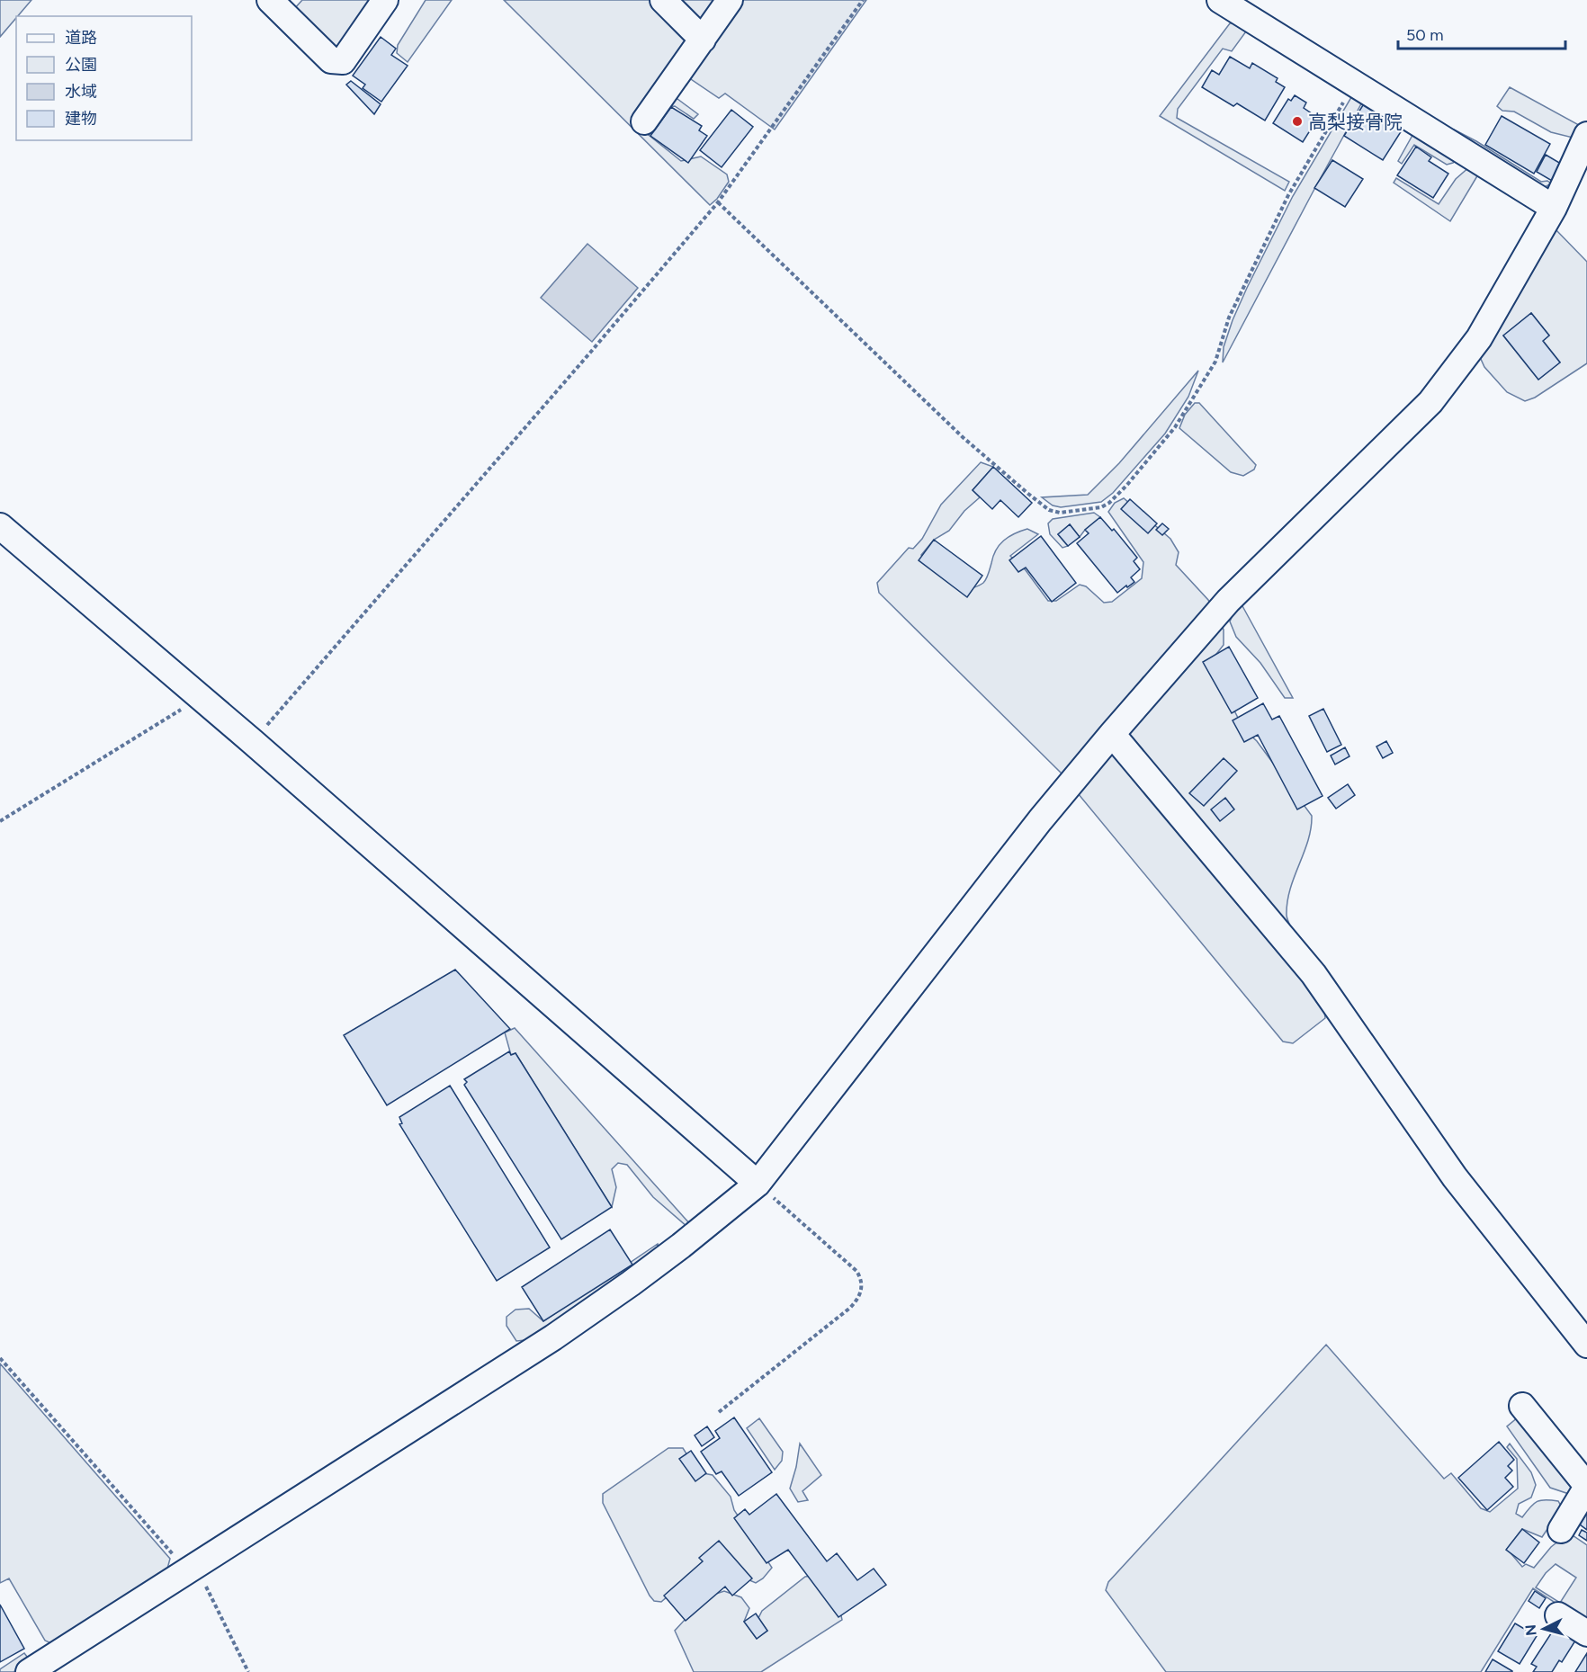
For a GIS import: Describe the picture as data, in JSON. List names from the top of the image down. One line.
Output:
{"places":["高梨接骨院"],"legend":["道路","公園","水域","建物"],"scale_bar":"50 m","north":"left"}
